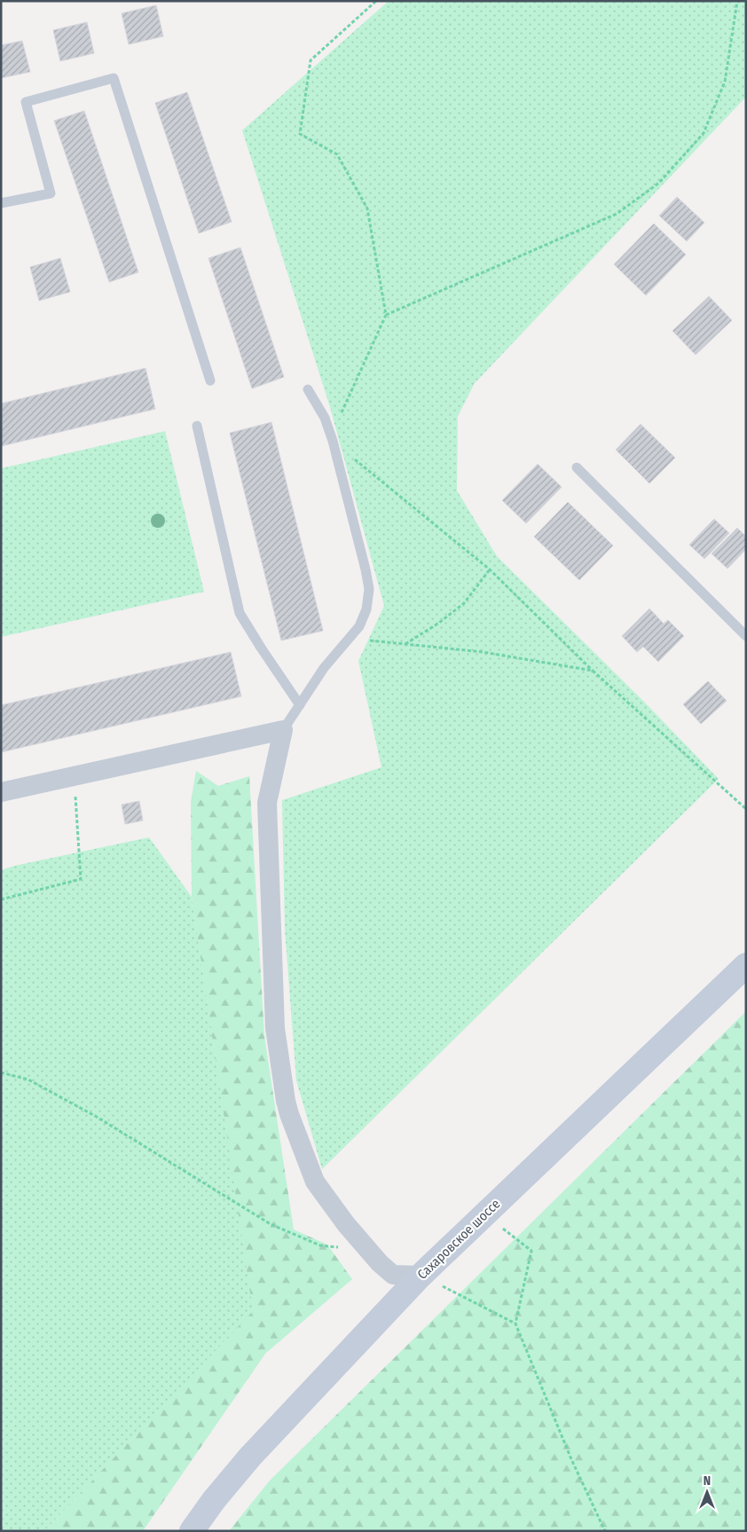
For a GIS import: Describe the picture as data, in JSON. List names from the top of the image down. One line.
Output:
{"streets":{"main road":["Сахаровское шоссе"]},"north":"top"}
